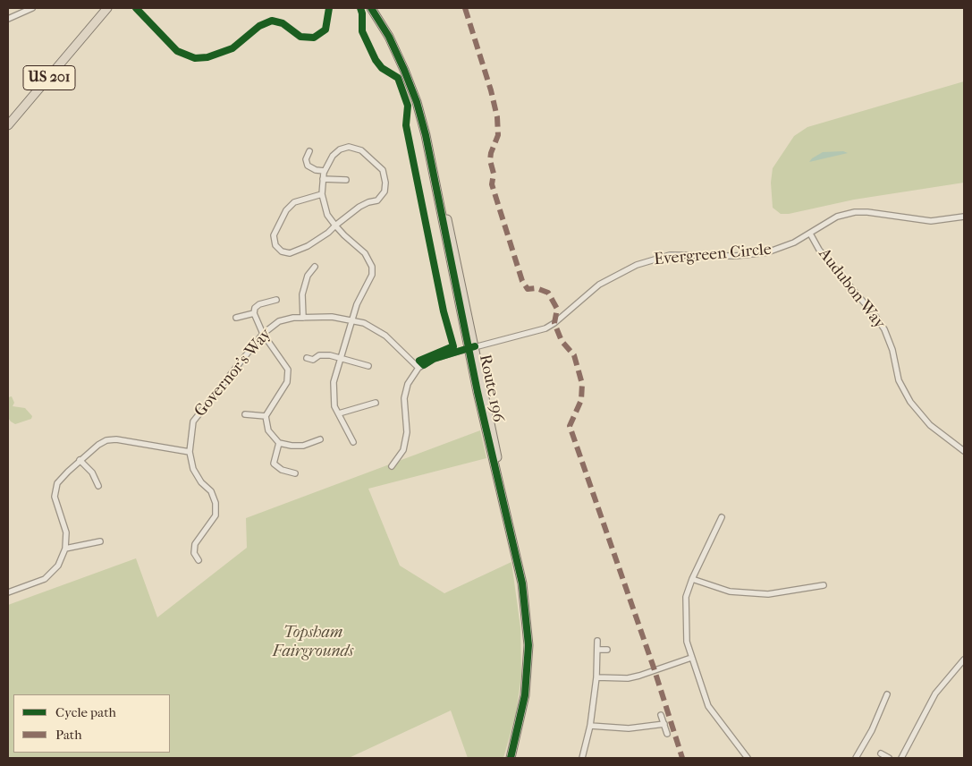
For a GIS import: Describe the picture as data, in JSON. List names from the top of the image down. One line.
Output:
{"streets":{"main road":["US 201","Route 196"],"street":["Evergreen Circle","Audubon Way","Governor's Way"]},"crossings":[["Evergreen Circle","Audubon Way"],["Evergreen Circle","Governor's Way"],["Evergreen Circle","Route 196"]],"parks":["Topsham Fairgrounds"],"legend":["Cycle path","Path"]}
